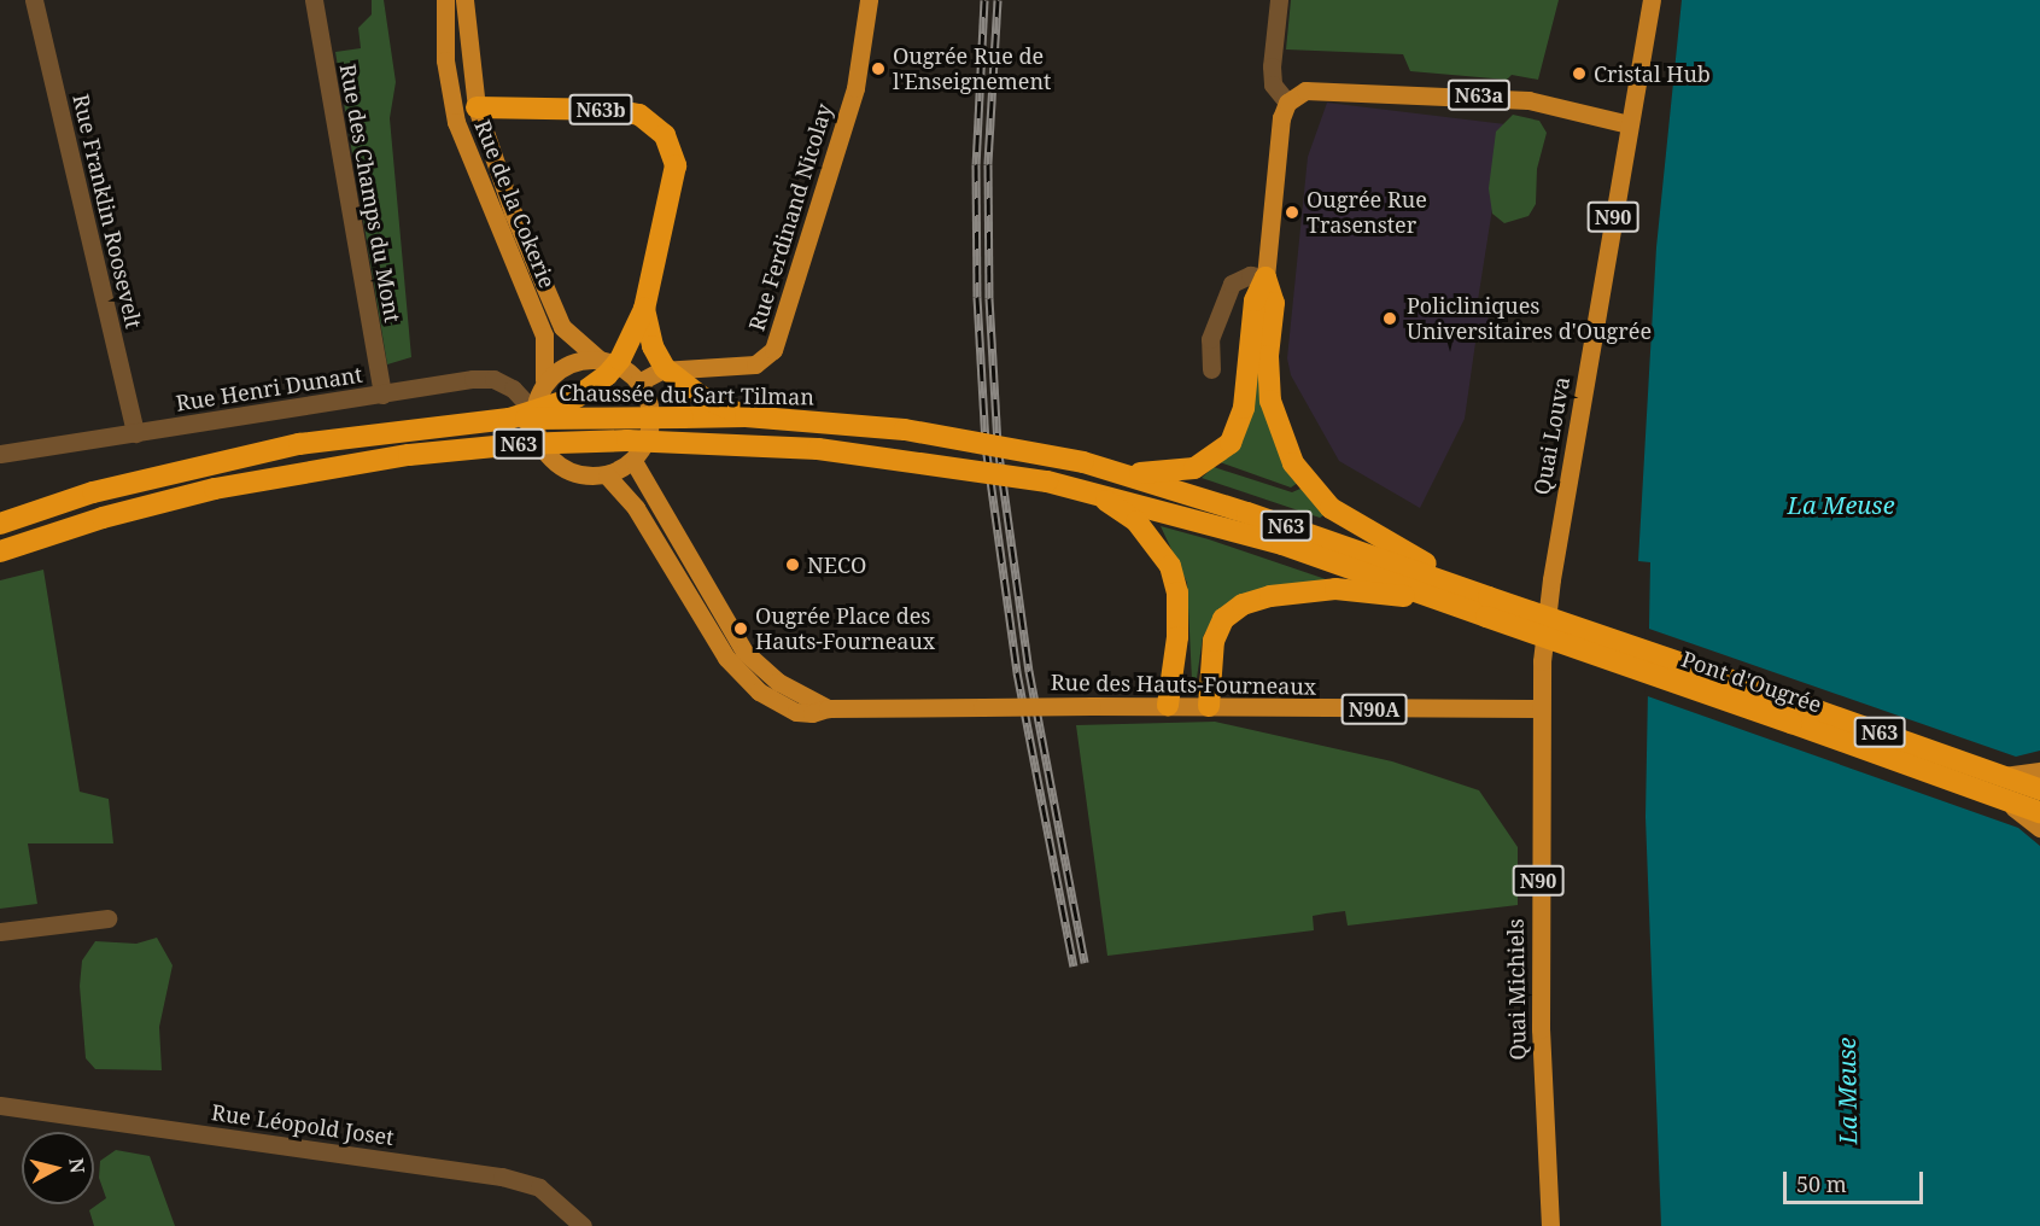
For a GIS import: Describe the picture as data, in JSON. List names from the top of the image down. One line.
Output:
{"streets":{"highway":["N63b","Chaussée du Sart Tilman","N63","Pont d'Ougrée"],"main road":["N63a","Rue de la Cokerie","Rue Ferdinand Nicolay","N90","Quai Louva","Rue des Hauts-Fourneaux","N90A","Quai Michiels"],"street":["Rue des Champs du Mont","Rue Franklin Roosevelt","Rue Henri Dunant","Rue Léopold Joset"]},"crossings":[["N63a","Quai Louva"],["N63b","Rue de la Cokerie"],["Rue des Champs du Mont","Rue Henri Dunant"],["Rue de la Cokerie","Rue Ferdinand Nicolay"],["Rue de la Cokerie","Rue Henri Dunant"],["Rue de la Cokerie","Rue des Hauts-Fourneaux"],["Rue Franklin Roosevelt","Rue Henri Dunant"],["Rue Ferdinand Nicolay","Rue Henri Dunant"],["Rue Ferdinand Nicolay","Rue des Hauts-Fourneaux"],["Rue Henri Dunant","Rue des Hauts-Fourneaux"],["Chaussée du Sart Tilman","Pont d'Ougrée"],["Quai Louva","Rue des Hauts-Fourneaux"],["Quai Louva","Quai Michiels"],["Rue des Hauts-Fourneaux","Quai Michiels"]],"water":["La Meuse"],"places":["Ougrée Rue de l'Enseignement","Cristal Hub","Ougrée Rue Trasenster","Policliniques Universitaires d'Ougrée","NECO","Ougrée Place des Hauts-Fourneaux"],"scale_bar":"50 m","north":"right"}
